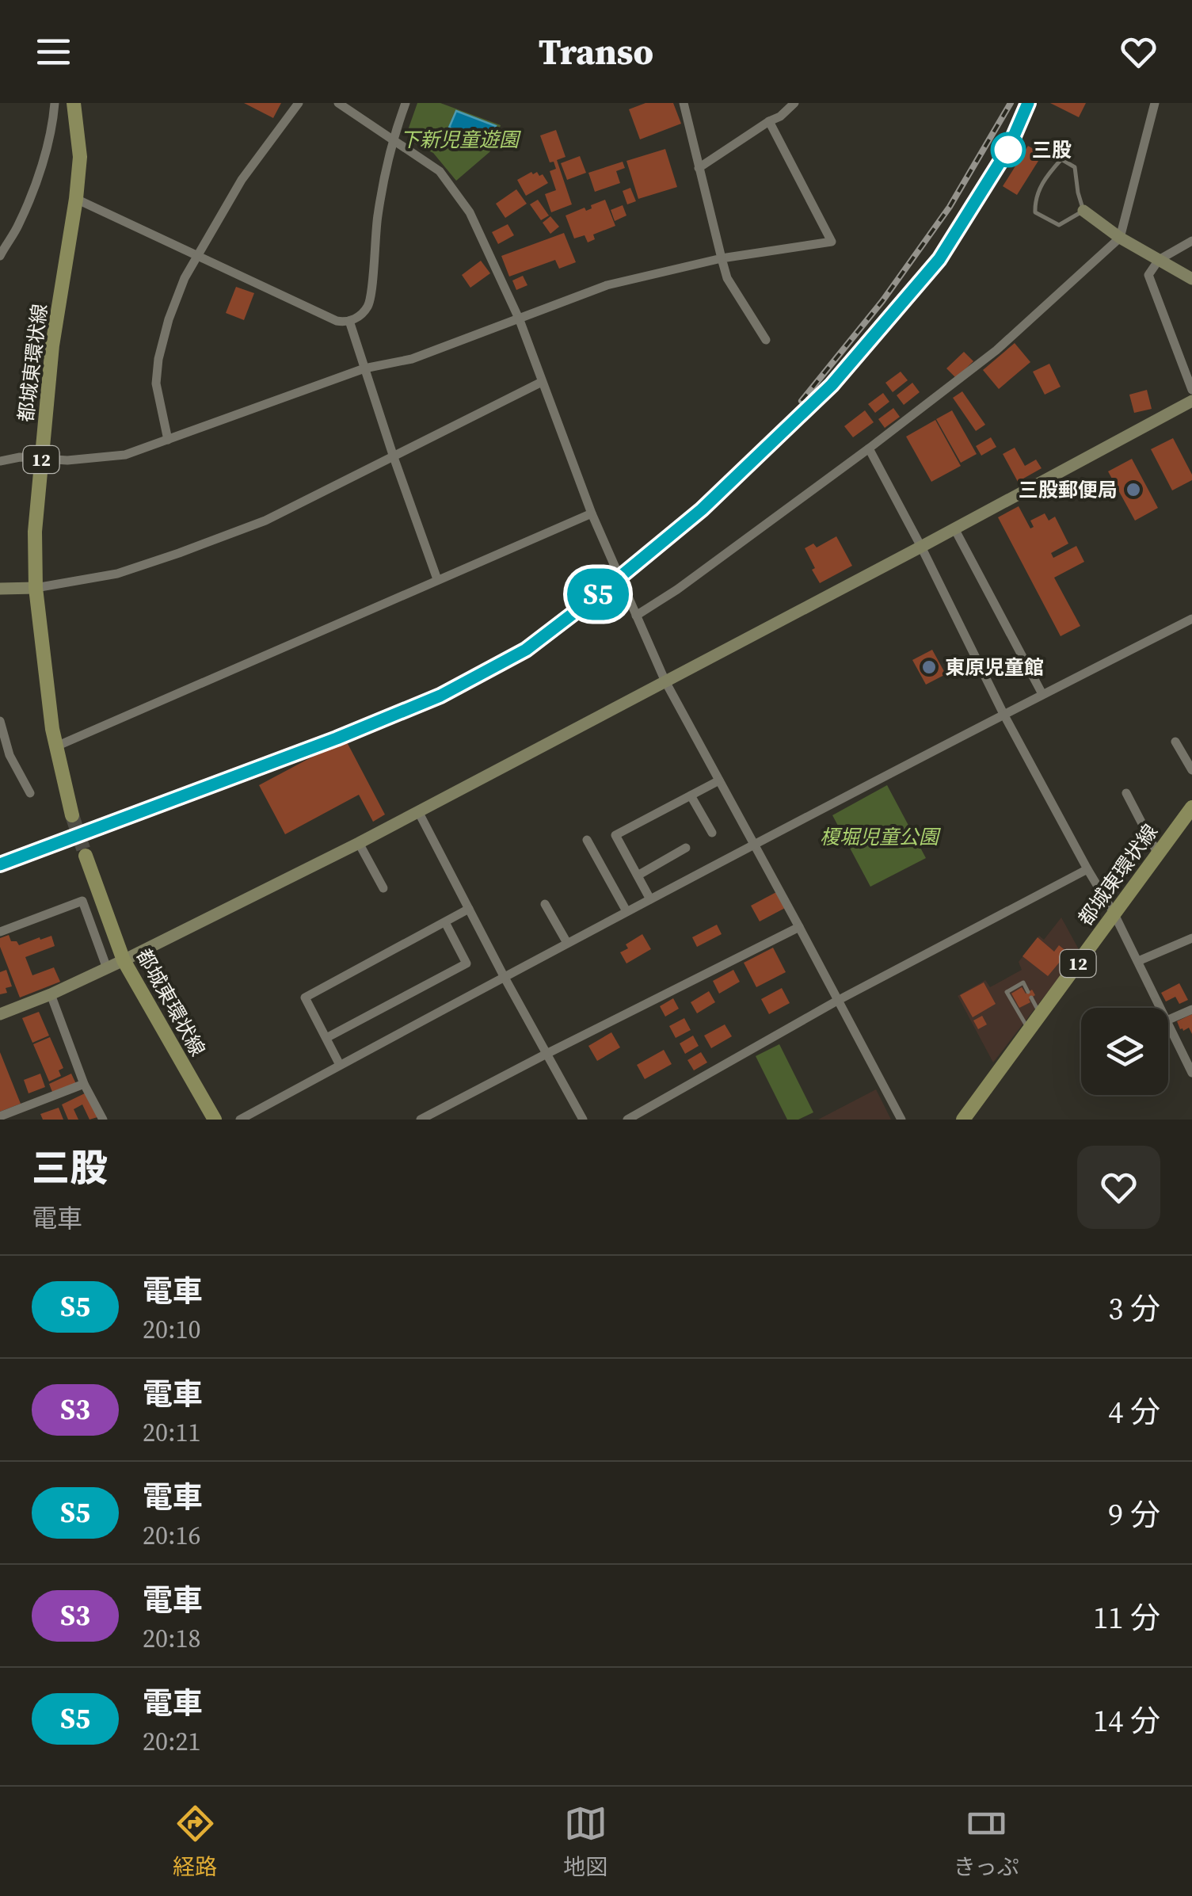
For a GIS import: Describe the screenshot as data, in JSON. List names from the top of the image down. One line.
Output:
{"streets":{"main road":["都城東環状線","12"]},"parks":["下新児童遊園","榎堀児童公園"],"places":["三股","三股郵便局","東原児童館"],"page":{"header":"Transo","on_map":"S5","heading":["三股","電車"],"list":[{"mark":"S5","name":"電車","note":"20:10","value":"3 分"},{"mark":"S3","name":"電車","note":"20:11","value":"4 分"},{"mark":"S5","name":"電車","note":"20:16","value":"9 分"},{"mark":"S3","name":"電車","note":"20:18","value":"11 分"},{"mark":"S5","name":"電車","note":"20:21","value":"14 分"}],"tabs":["経路","地図","きっぷ"]}}
